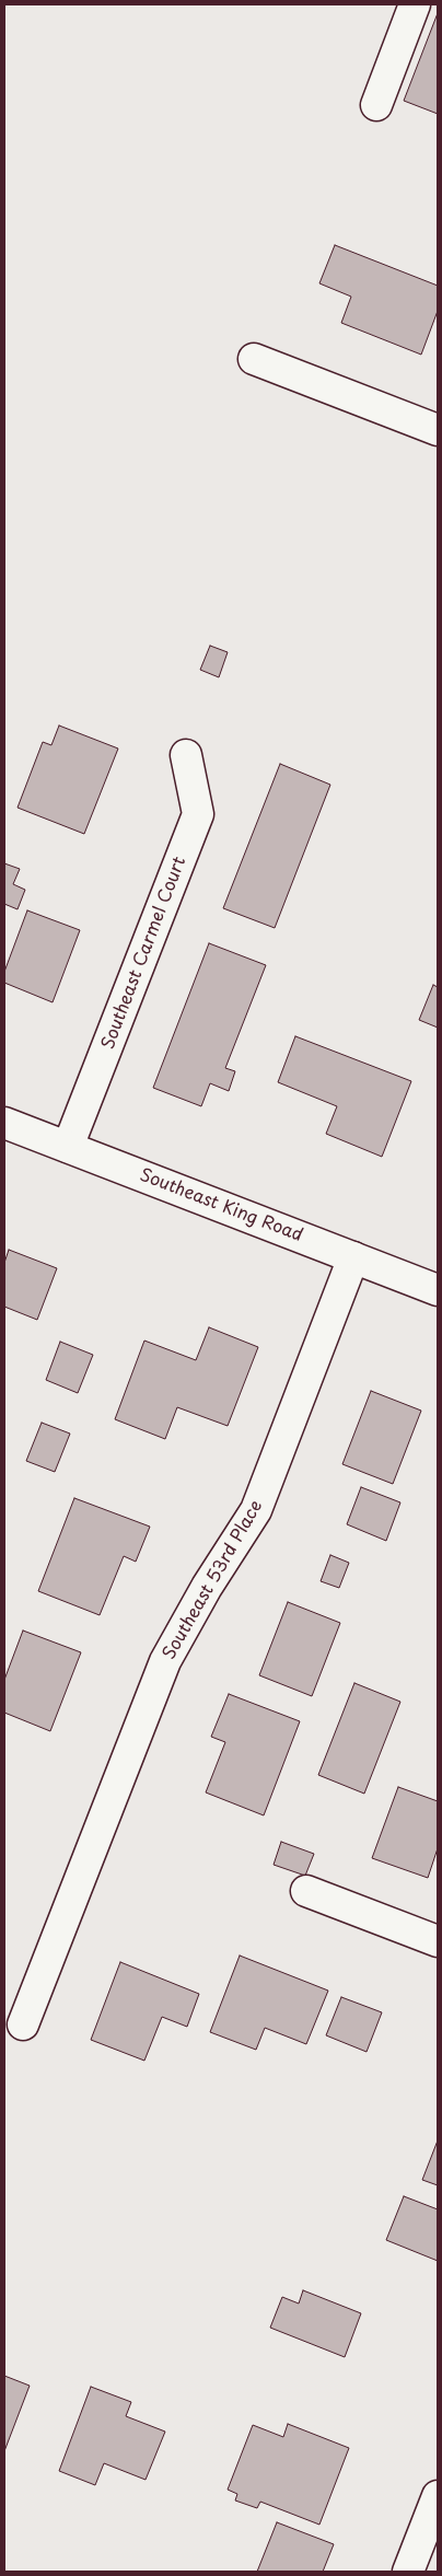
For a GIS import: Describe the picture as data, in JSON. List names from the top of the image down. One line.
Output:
{"streets":{"street":["Southeast Carmel Court","Southeast King Road","Southeast 53rd Place"]},"crossings":[["Southeast Carmel Court","Southeast King Road"],["Southeast King Road","Southeast 53rd Place"]]}
